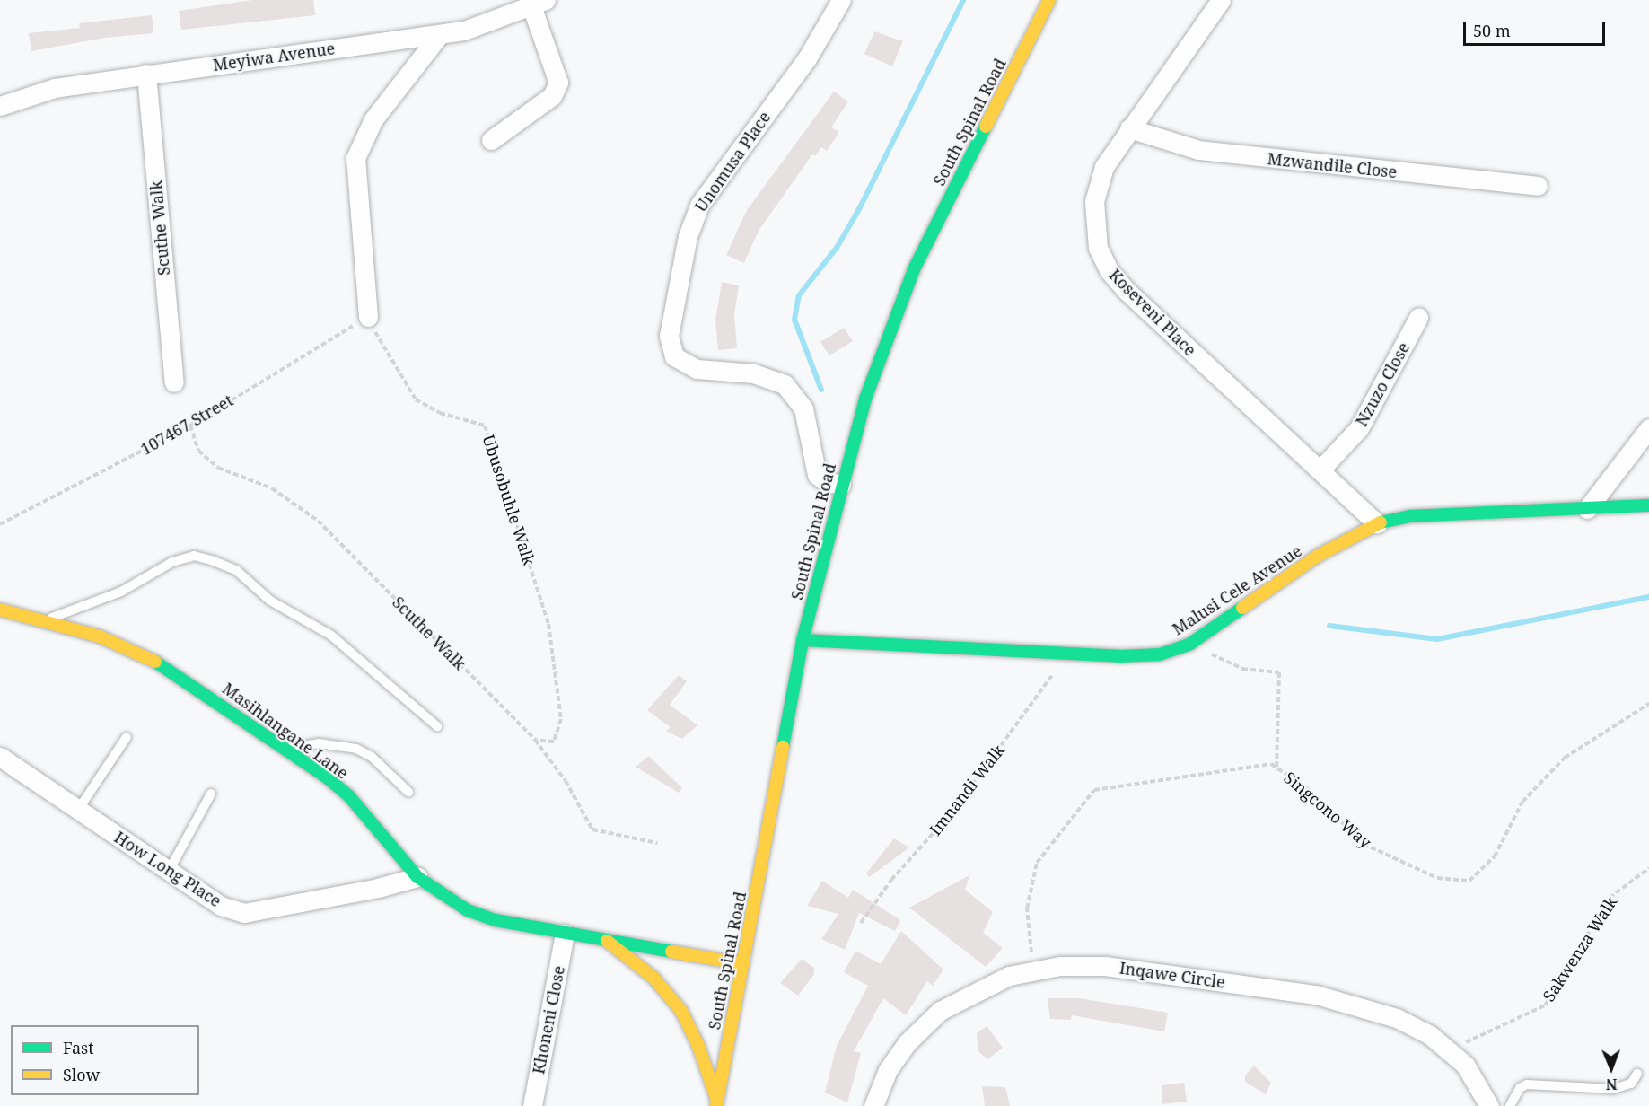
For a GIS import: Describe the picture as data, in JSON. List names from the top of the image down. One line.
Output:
{"streets":{"street":["Meyiwa Avenue","South Spinal Road","Unomusa Place","Mzwandile Close","Scuthe Walk","Koseveni Place","Nzuzo Close","Malusi Cele Avenue","Masihlangane Lane","How Long Place","Inqawe Circle","Khoneni Close"],"path":["107467 Street","Ubusobuhle Walk","Imnandi Walk","Singcono Way","Sakwenza Walk"]},"crossings":[["Meyiwa Avenue","Scuthe Walk"],["South Spinal Road","Unomusa Place"],["South Spinal Road","Malusi Cele Avenue"],["South Spinal Road","Masihlangane Lane"],["Mzwandile Close","Koseveni Place"],["Scuthe Walk","107467 Street"],["Scuthe Walk","Ubusobuhle Walk"],["Koseveni Place","Nzuzo Close"],["Koseveni Place","Malusi Cele Avenue"],["107467 Street","Ubusobuhle Walk"],["Malusi Cele Avenue","Imnandi Walk"],["Masihlangane Lane","How Long Place"],["Masihlangane Lane","Khoneni Close"],["Singcono Way","Inqawe Circle"],["Sakwenza Walk","Inqawe Circle"]],"legend":["Fast","Slow"],"scale_bar":"50 m","north":"bottom"}
